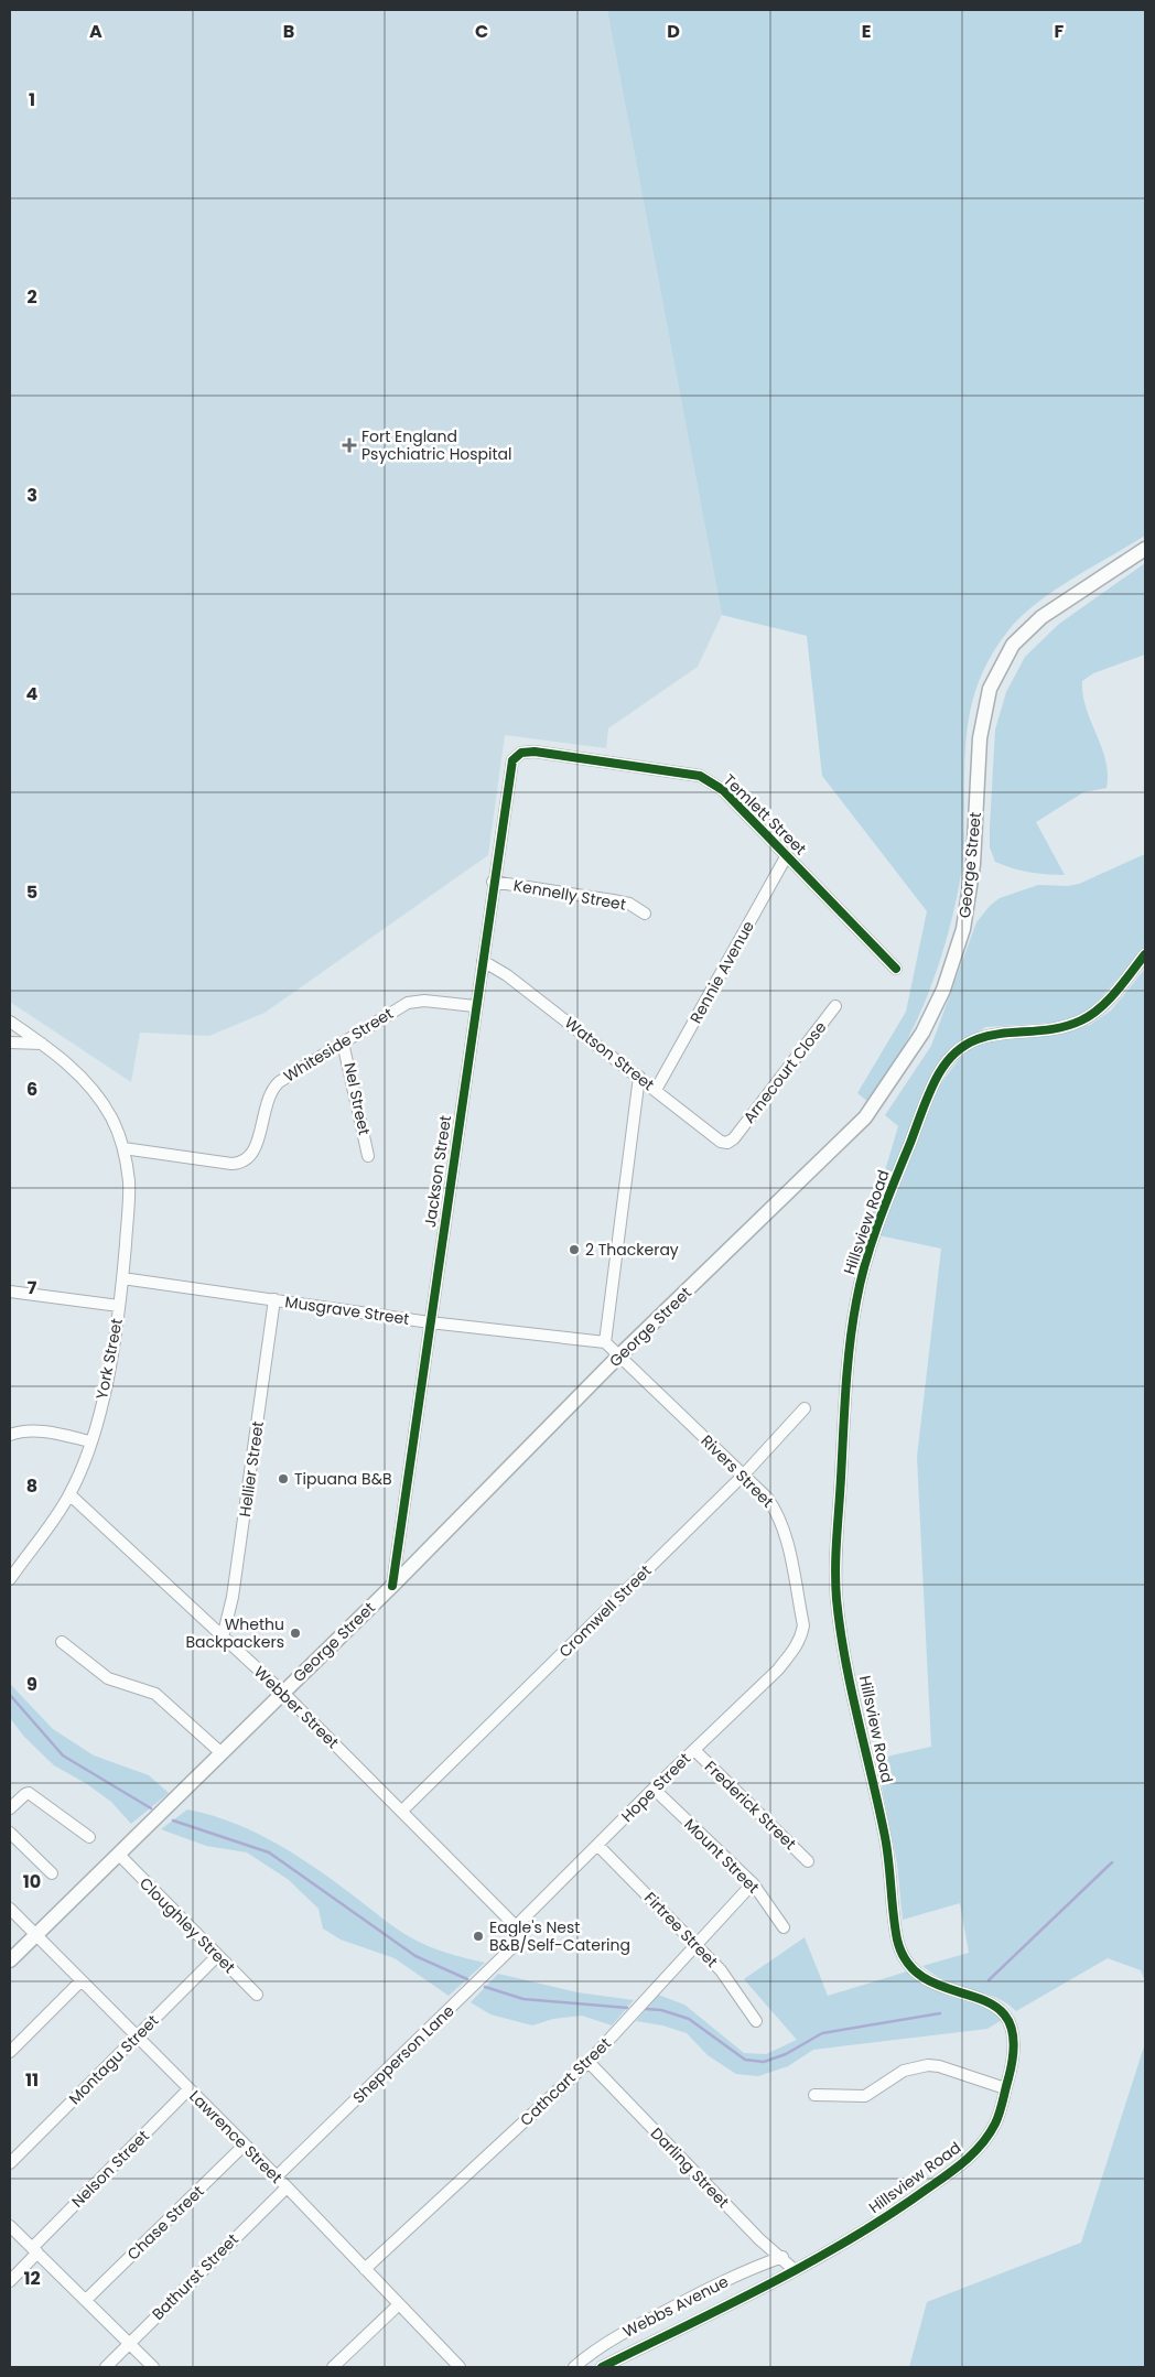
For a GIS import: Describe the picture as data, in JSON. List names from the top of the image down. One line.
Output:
{"streets":{"main road":["George Street"],"street":["Temlett Street","Kennelly Street","Rennie Avenue","Whiteside Street","Watson Street","Arnecourt Close","Nel Street","Jackson Street","Hillsview Road","Musgrave Street","York Street","Hellier Street","Rivers Street","Cromwell Street","Webber Street","Hope Street","Frederick Street","Mount Street","Cloughley Street","Firtree Street","Shepperson Lane","Montagu Street","Cathcart Street","Lawrence Street","Darling Street","Nelson Street","Chase Street","Bathurst Street","Webbs Avenue"]},"crossings":[["Temlett Street","Rennie Avenue"],["Temlett Street","Jackson Street"],["George Street","Jackson Street"],["George Street","Rivers Street"],["George Street","Webber Street"],["George Street","Cloughley Street"],["George Street","Lawrence Street"],["Kennelly Street","Jackson Street"],["Rennie Avenue","Watson Street"],["Whiteside Street","Nel Street"],["Whiteside Street","Jackson Street"],["Whiteside Street","York Street"],["Watson Street","Arnecourt Close"],["Watson Street","Jackson Street"],["Jackson Street","Musgrave Street"],["Hillsview Road","Darling Street"],["Musgrave Street","York Street"],["Musgrave Street","Hellier Street"],["Musgrave Street","Rivers Street"],["York Street","Webber Street"],["Hellier Street","Webber Street"],["Rivers Street","Cromwell Street"],["Rivers Street","Hope Street"],["Cromwell Street","Webber Street"],["Webber Street","Hope Street"],["Webber Street","Shepperson Lane"],["Hope Street","Frederick Street"],["Hope Street","Mount Street"],["Hope Street","Firtree Street"],["Hope Street","Shepperson Lane"],["Mount Street","Cathcart Street"],["Cloughley Street","Montagu Street"],["Firtree Street","Cathcart Street"],["Shepperson Lane","Lawrence Street"],["Montagu Street","Lawrence Street"],["Cathcart Street","Lawrence Street"],["Cathcart Street","Darling Street"],["Lawrence Street","Nelson Street"],["Lawrence Street","Chase Street"],["Lawrence Street","Bathurst Street"],["Darling Street","Webbs Avenue"]],"places":{"health":["Fort England Psychiatric Hospital"],"other":["2 Thackeray","Tipuana B&B","Whethu Backpackers","Eagle's Nest B&B/Self-Catering"]},"grid":{"columns":["A","B","C","D","E","F"],"rows":["1","2","3","4","5","6","7","8","9","10","11","12"]}}
